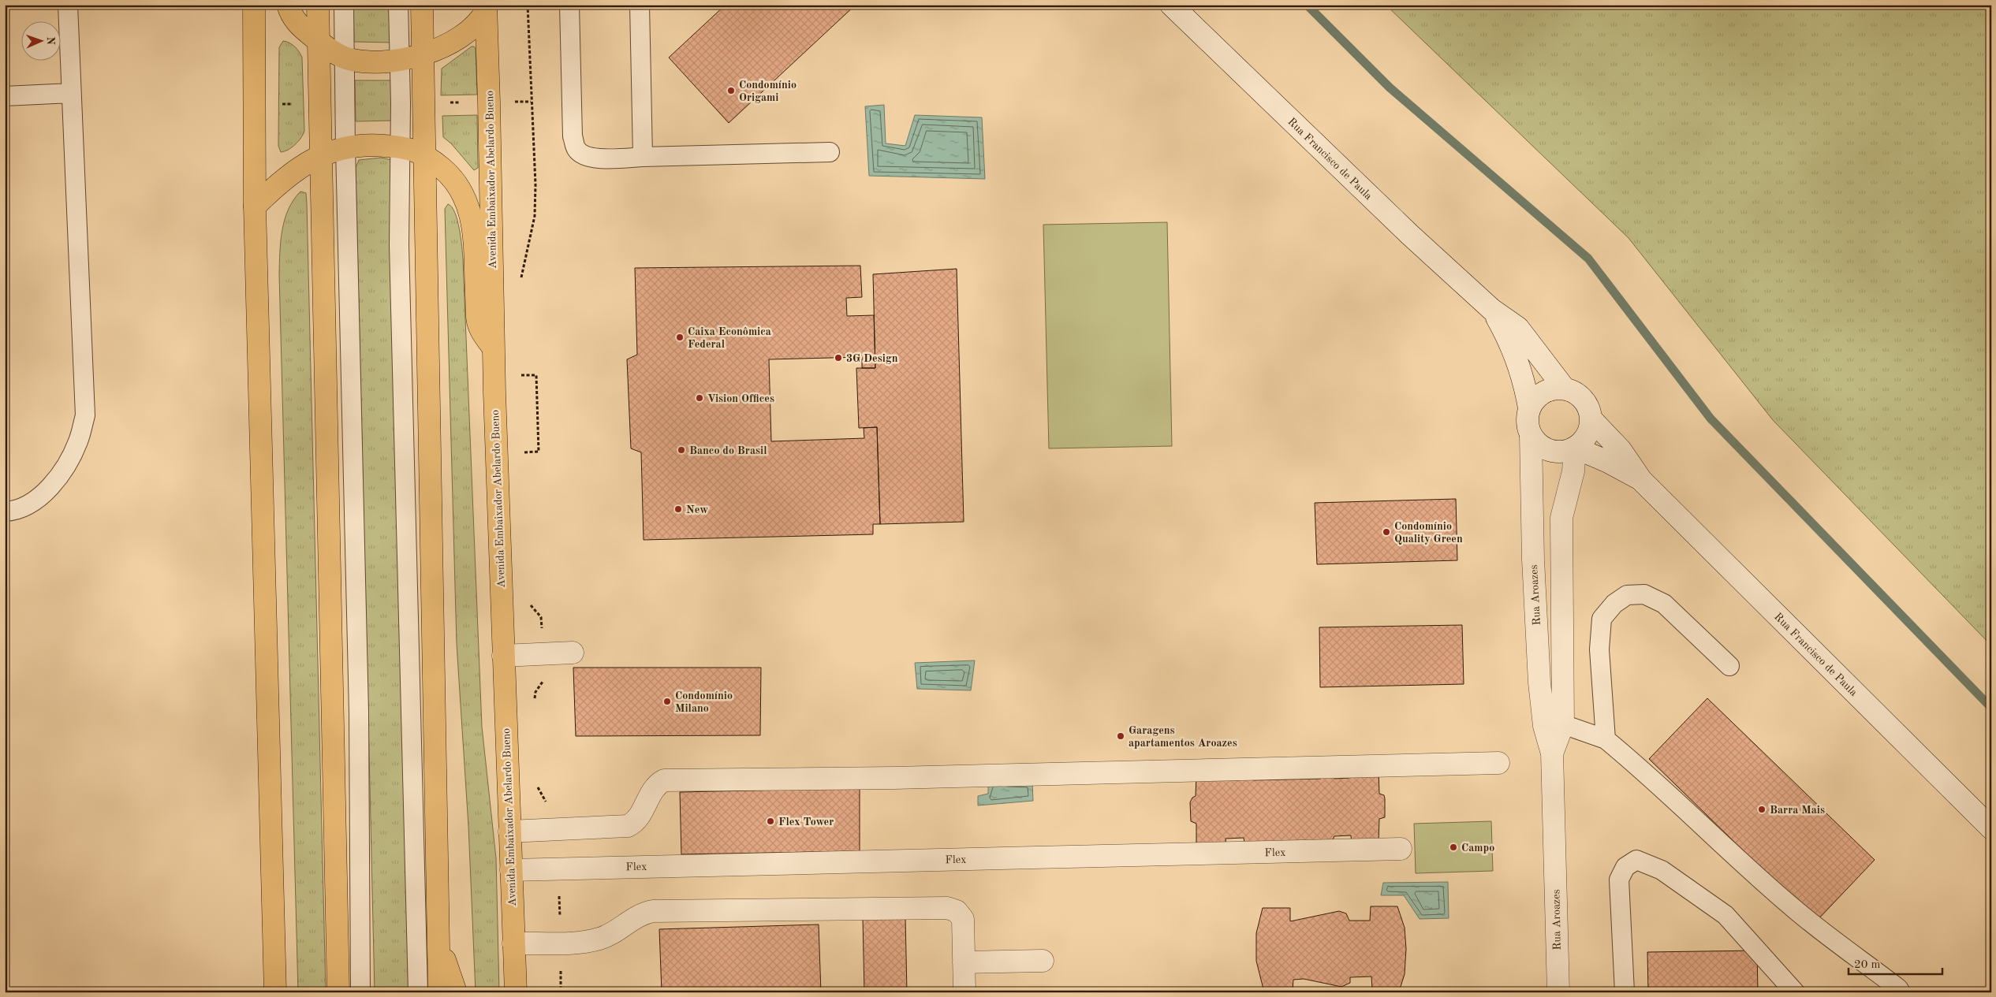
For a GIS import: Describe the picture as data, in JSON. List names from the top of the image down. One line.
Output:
{"streets":{"main road":["Avenida Embaixador Abelardo Bueno"],"street":["Rua Francisco de Paula","Rua Aroazes","Flex"]},"crossings":[["Rua Francisco de Paula","Rua Aroazes"],["Avenida Embaixador Abelardo Bueno","Flex"]],"places":["Condomínio Origami","Caixa Econômica Federal","3G Design","Vision Offices","Banco do Brasil","New","Condomínio Quality Green","Condomínio Milano","Garagens apartamentos Aroazes","Barra Mais","Flex Tower","Campo"],"scale_bar":"20 m","north":"right"}
